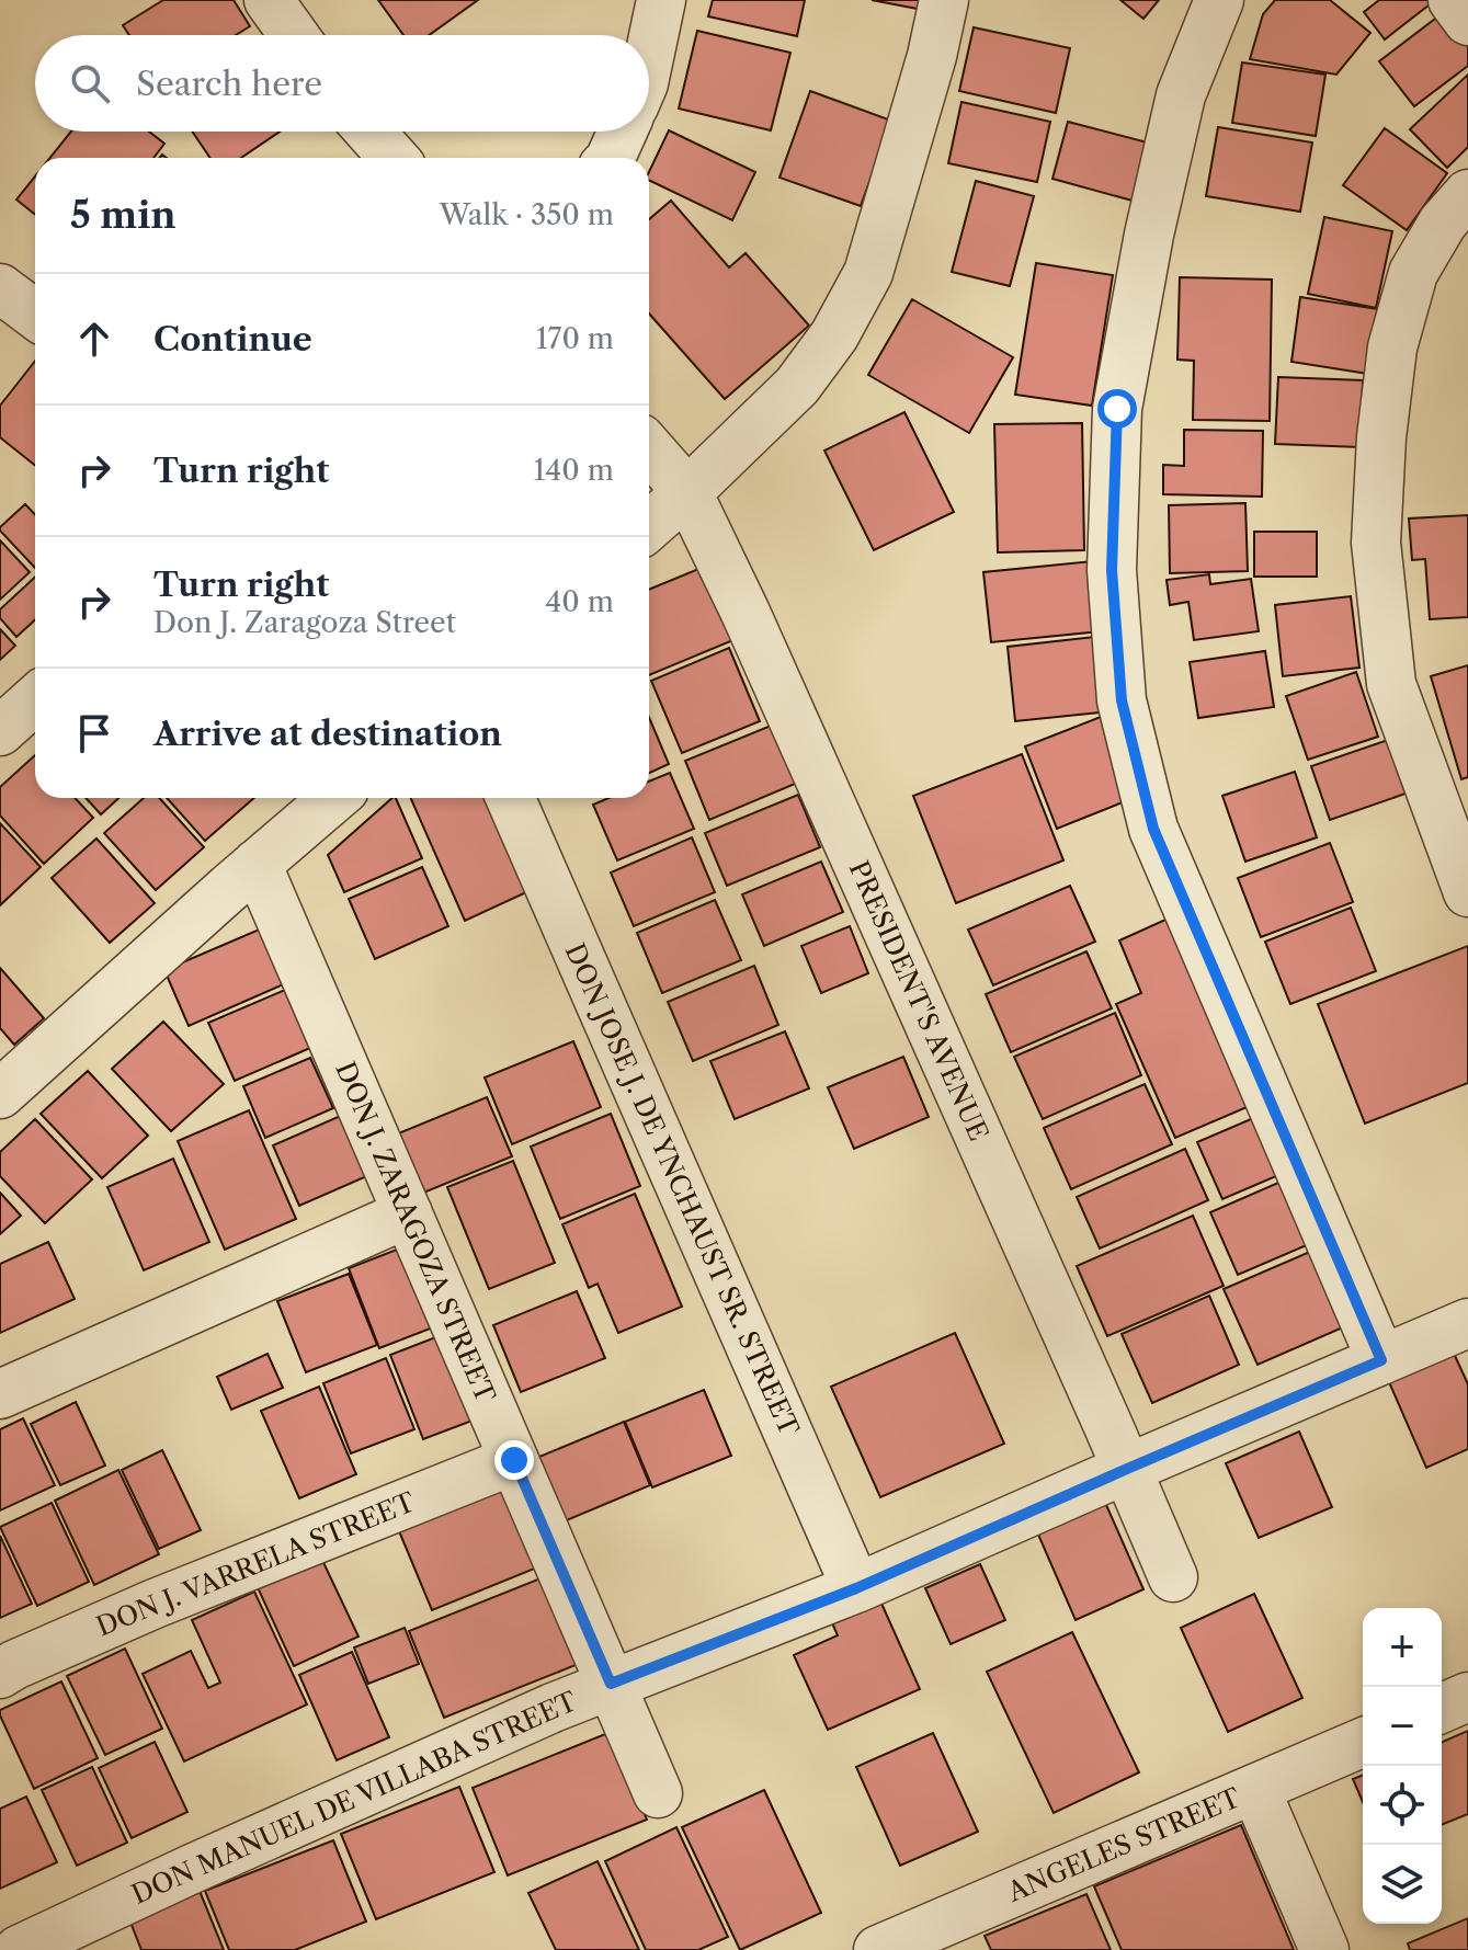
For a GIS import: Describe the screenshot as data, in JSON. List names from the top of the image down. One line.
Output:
{"streets":{"street":["PRESIDENT'S AVENUE","DON JOSE J. DE YNCHAUST SR. STREET","DON J. ZARAGOZA STREET","DON J. VARRELA STREET","DON MANUEL DE VILLABA STREET","ANGELES STREET"]},"crossings":[["PRESIDENT'S AVENUE","DON MANUEL DE VILLABA STREET"],["DON JOSE J. DE YNCHAUST SR. STREET","DON MANUEL DE VILLABA STREET"],["DON J. ZARAGOZA STREET","DON J. VARRELA STREET"],["DON J. ZARAGOZA STREET","DON MANUEL DE VILLABA STREET"]],"page":{"search":"Search here","heading":["5 min","Walk · 350 m"],"list":[["Continue","170 m"],["Turn right","140 m"],["Turn right","Don J. Zaragoza Street","40 m"],"Arrive at destination"],"map_buttons":["+","−"]}}
